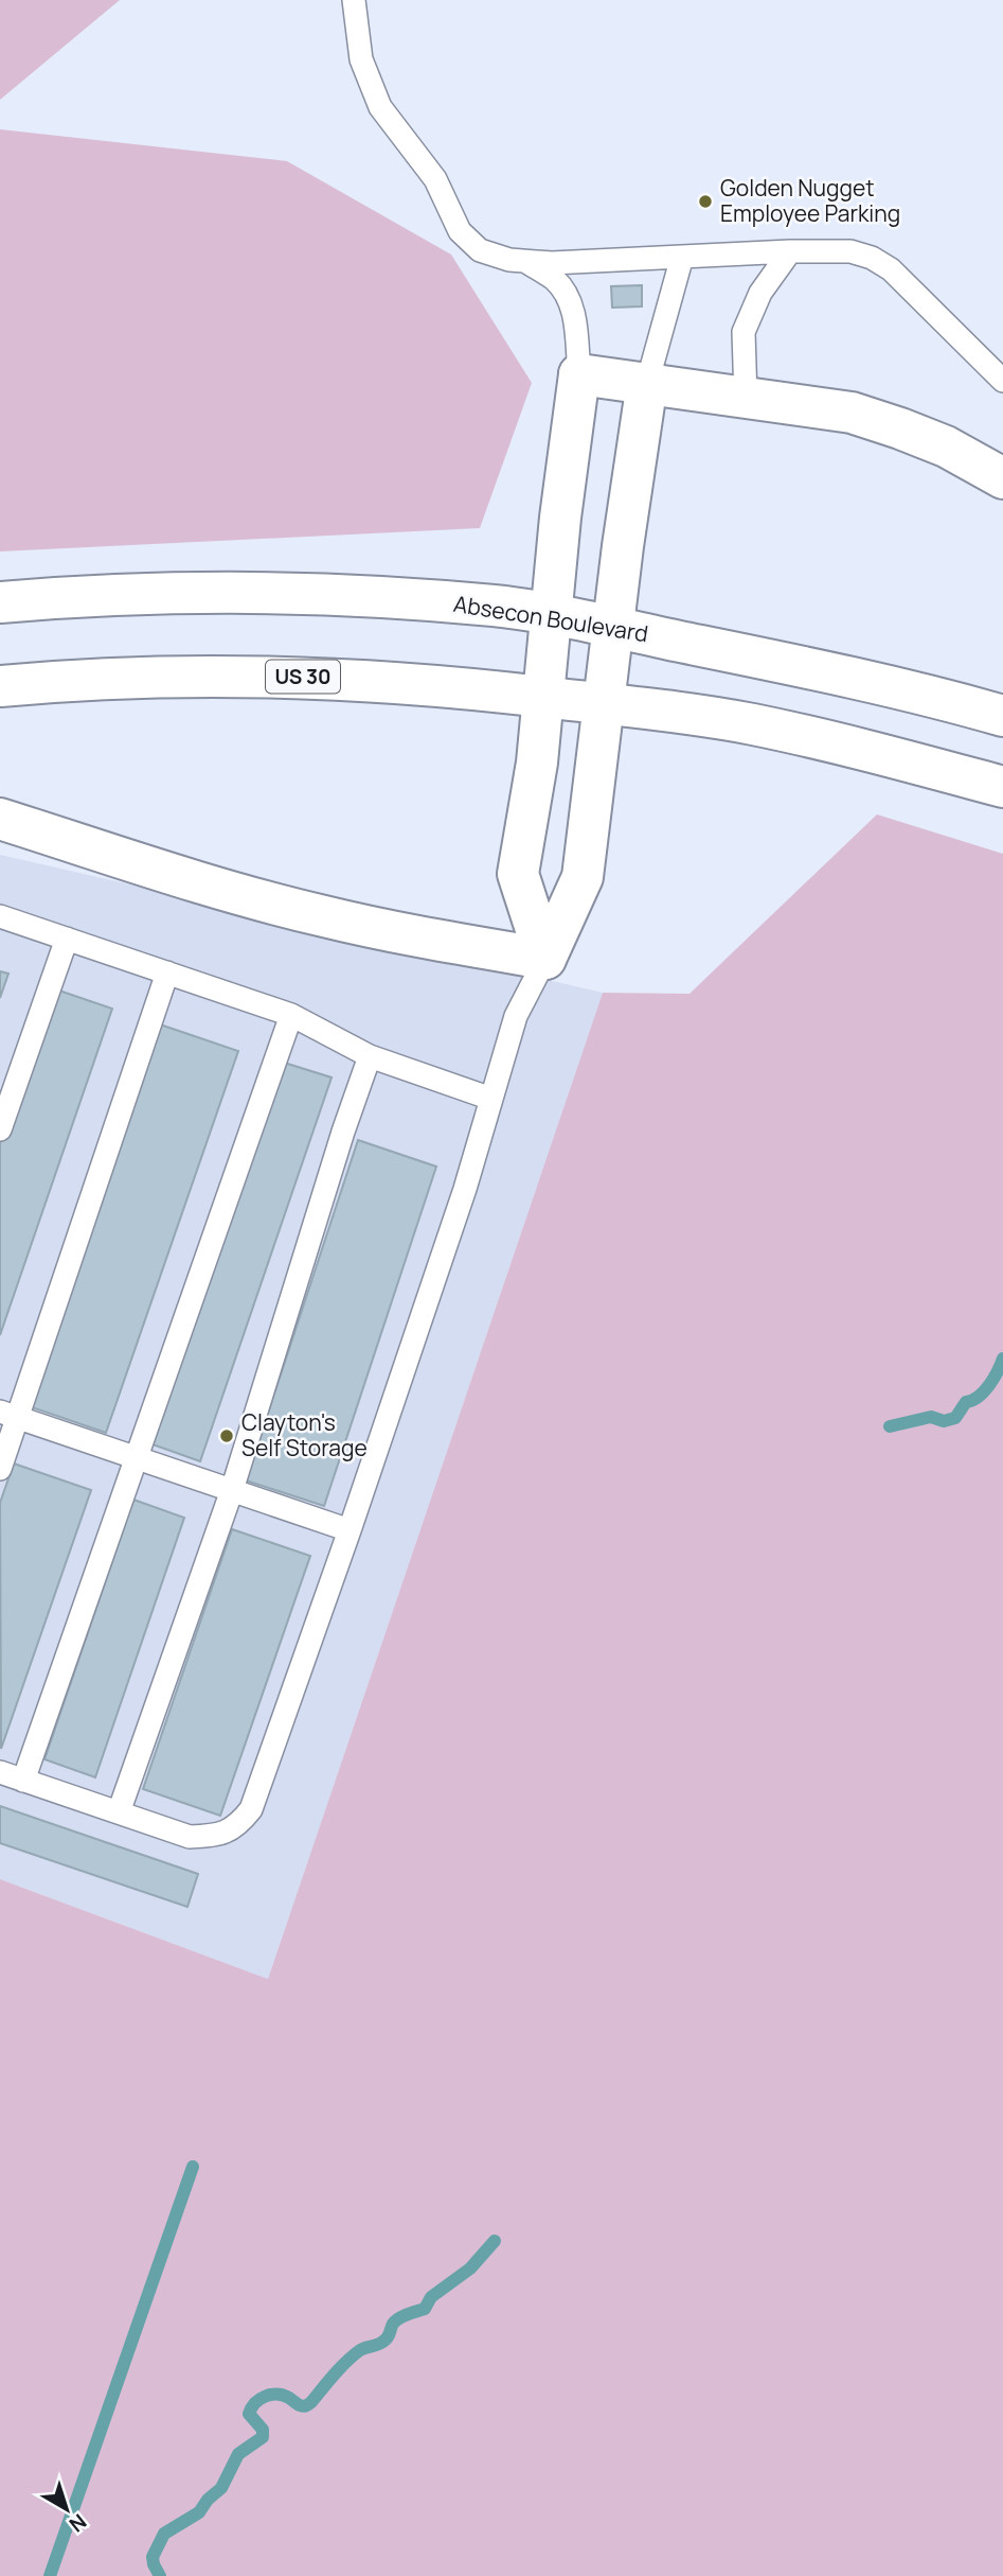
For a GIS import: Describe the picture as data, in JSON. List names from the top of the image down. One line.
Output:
{"streets":{"main road":["Absecon Boulevard","US 30"]},"places":["Golden Nugget Employee Parking","Clayton's Self Storage"],"north":"bottom right"}
